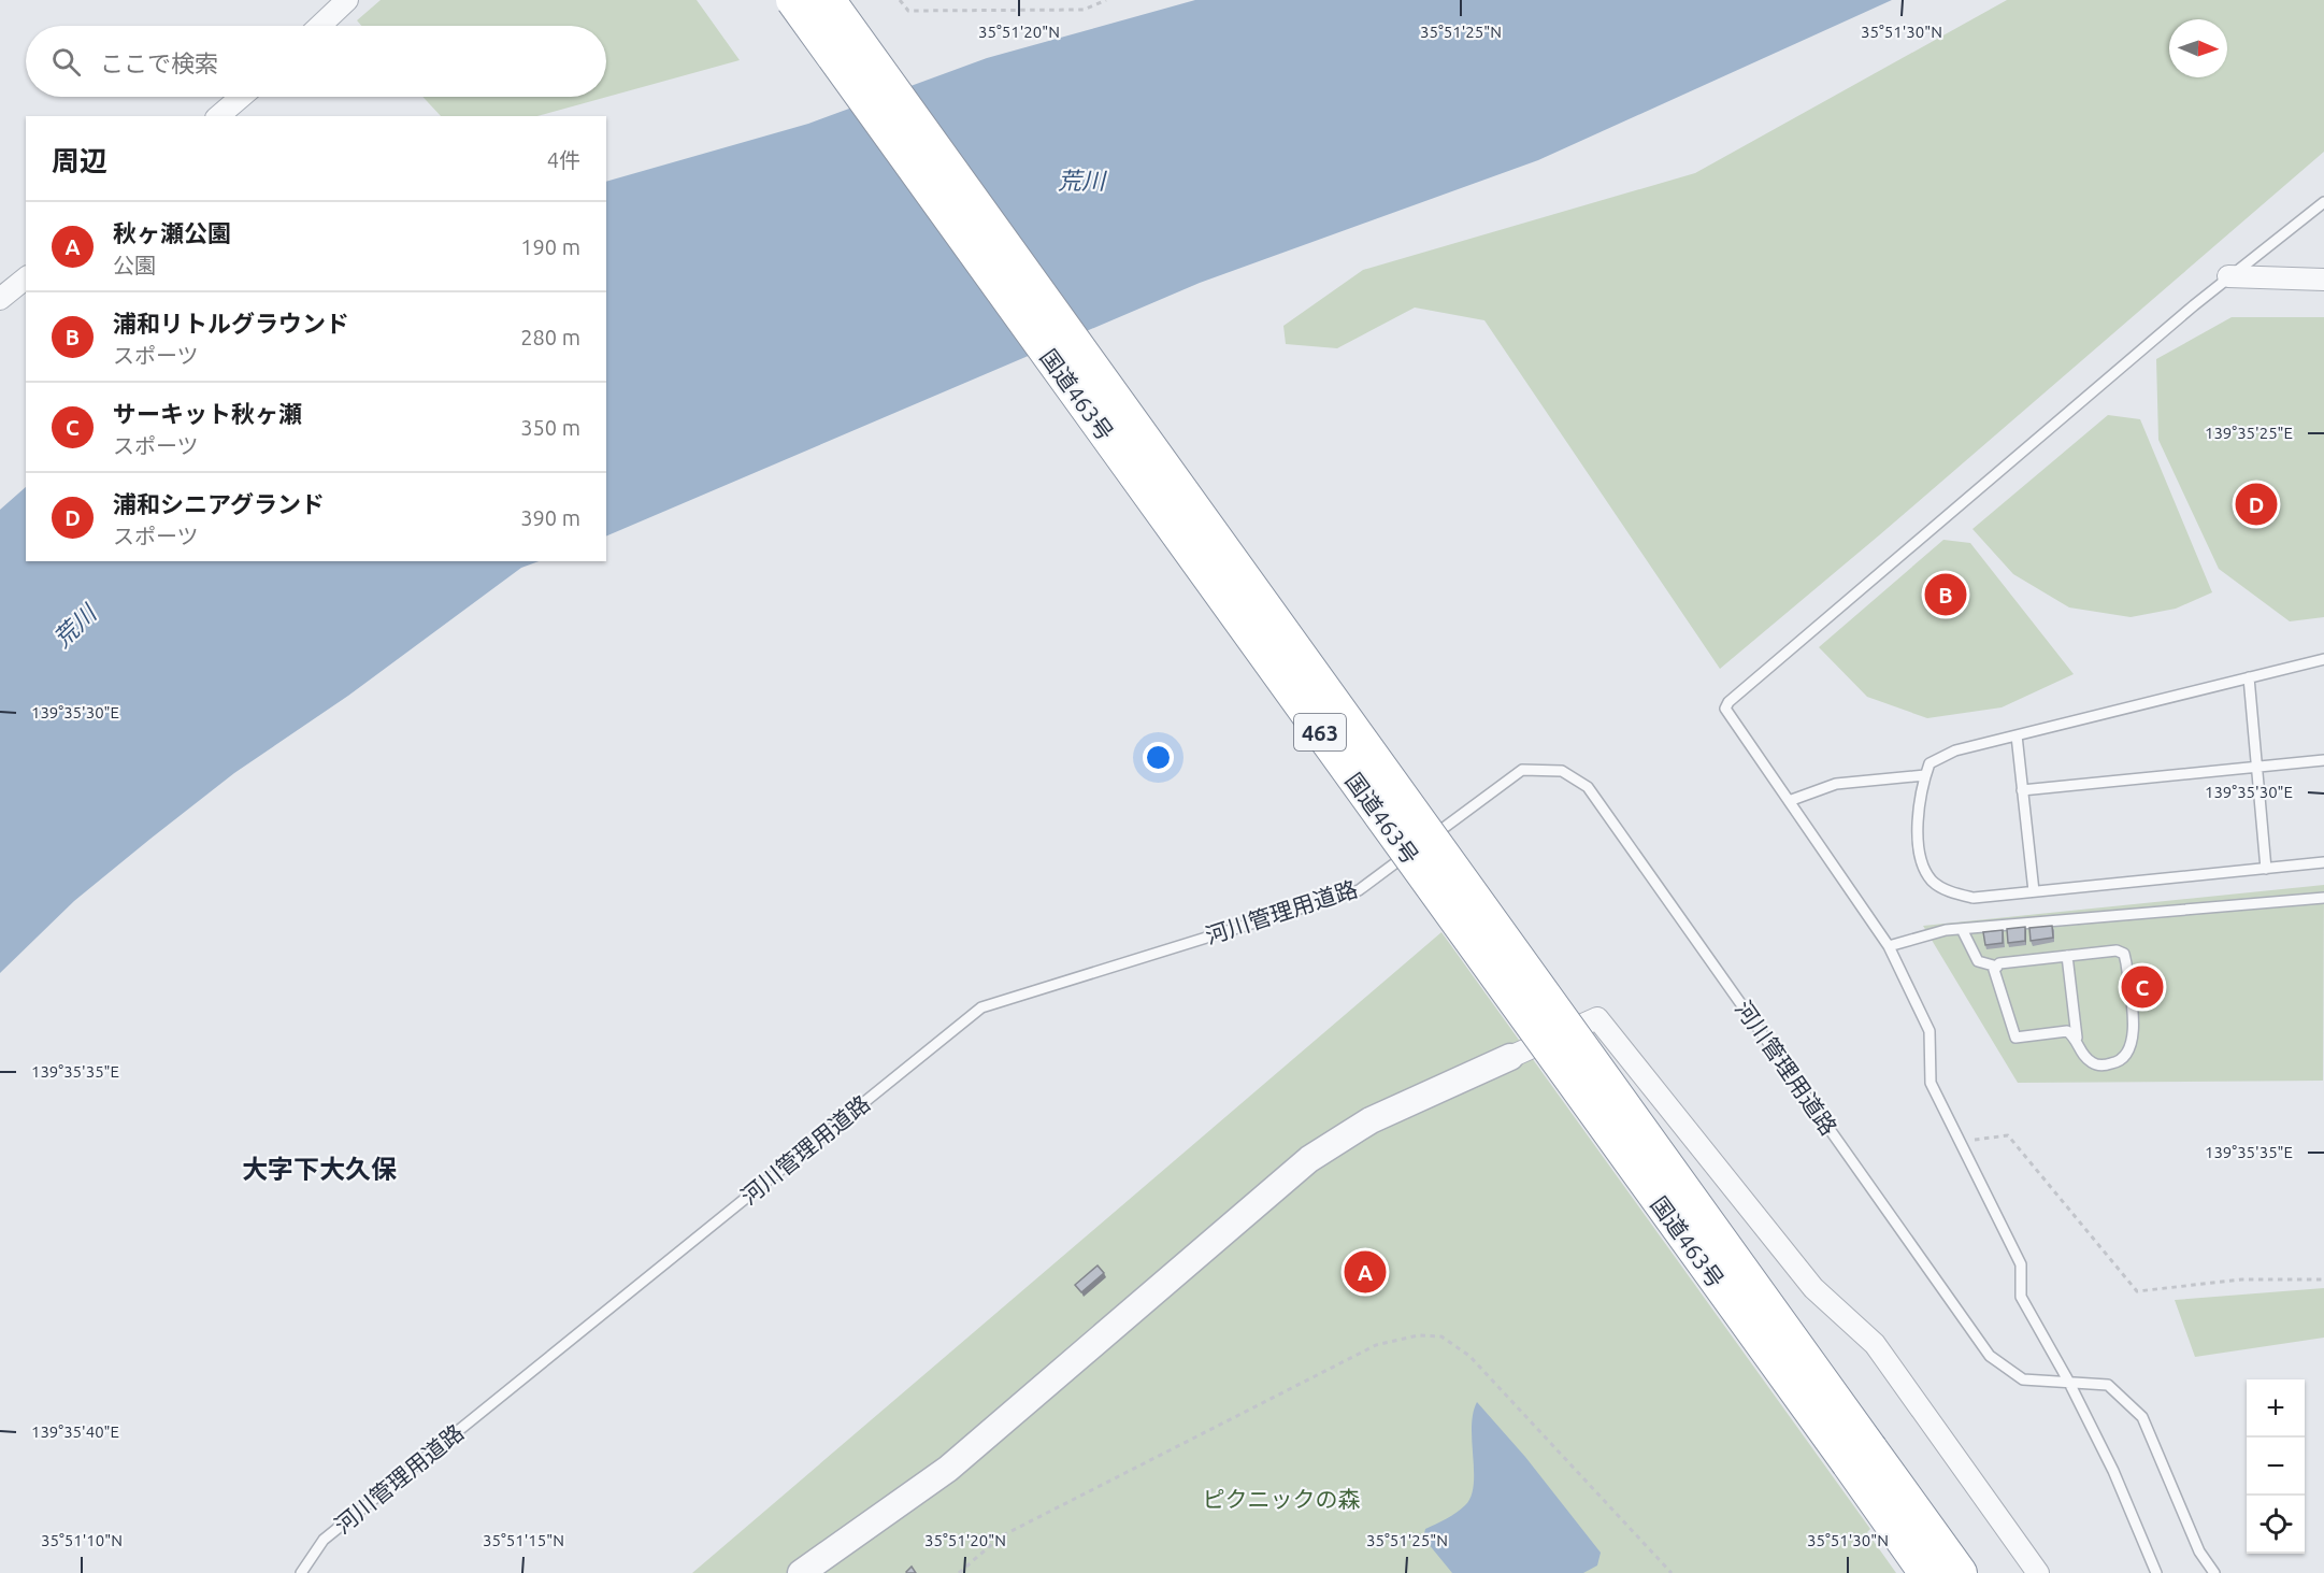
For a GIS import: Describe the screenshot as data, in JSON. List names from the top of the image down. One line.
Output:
{"streets":{"highway":["国道463号","463"],"lane":["河川管理用道路"]},"districts":["大字下大久保"],"water":["荒川"],"parks":["ピクニックの森"],"north":"right","page":{"search":"ここで検索","heading":["周辺","4件"],"list":[{"mark":"A","name":"秋ヶ瀬公園","note":"公園","value":"190 m"},{"mark":"B","name":"浦和リトルグラウンド","note":"スポーツ","value":"280 m"},{"mark":"C","name":"サーキット秋ヶ瀬","note":"スポーツ","value":"350 m"},{"mark":"D","name":"浦和シニアグランド","note":"スポーツ","value":"390 m"}],"pins":["D","B","C","A"],"map_buttons":["+","−"]},"coordinates":["35°51'20\"N","35°51'25\"N","35°51'30\"N","139°35'25\"E","139°35'30\"E","139°35'35\"E","139°35'40\"E","35°51'10\"N","35°51'15\"N"]}
